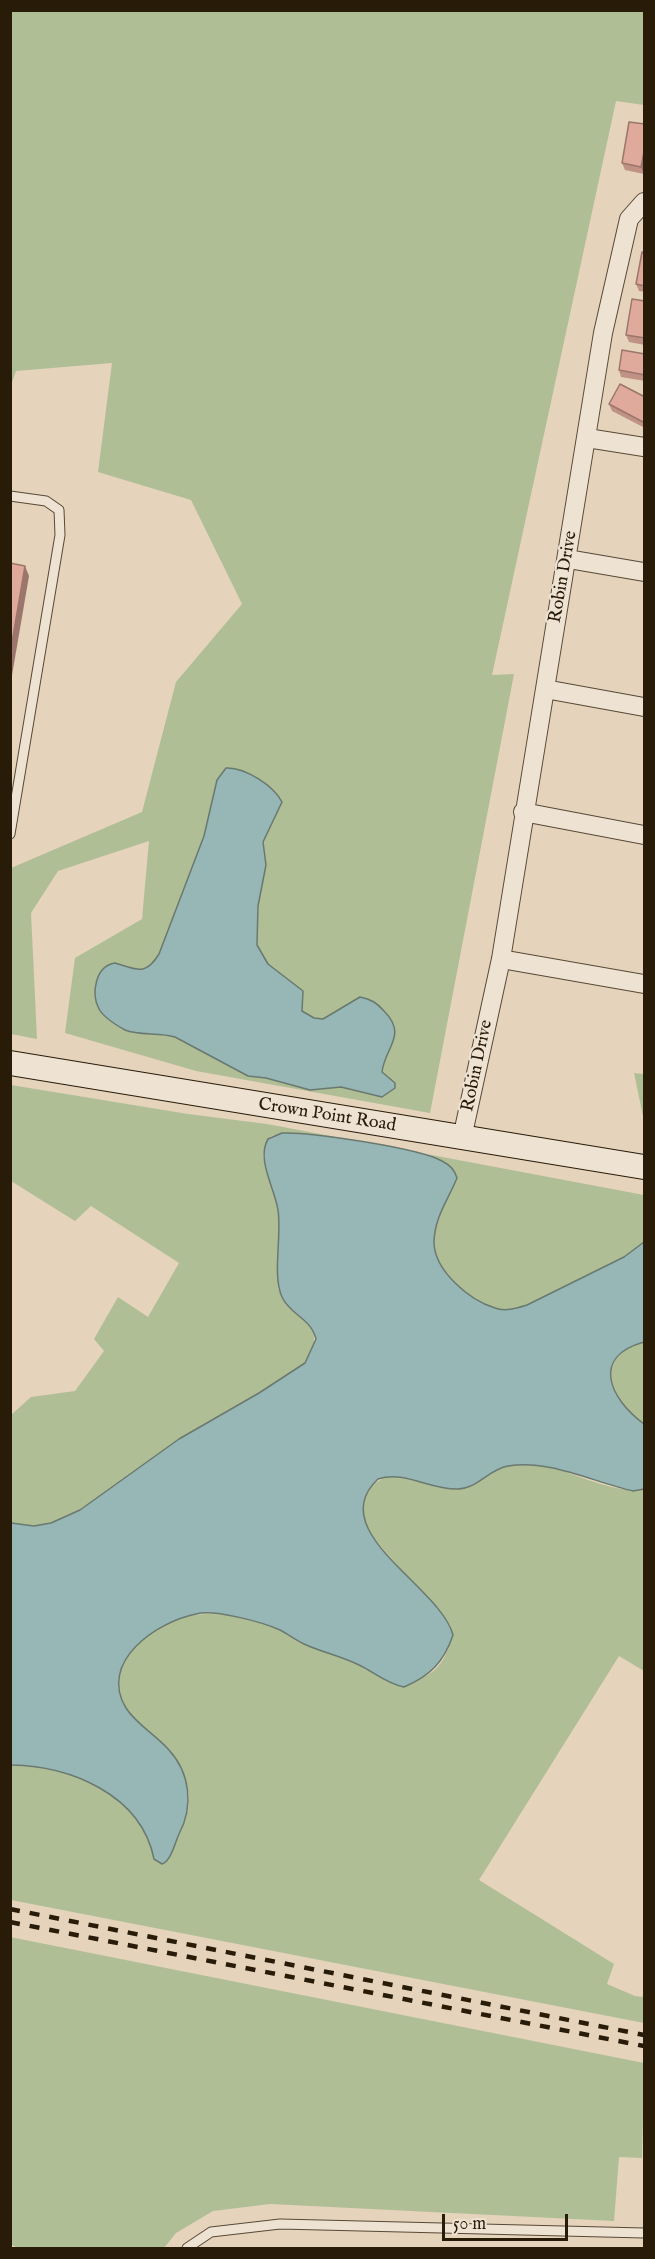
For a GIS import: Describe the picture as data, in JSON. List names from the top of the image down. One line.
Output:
{"streets":{"main road":["Crown Point Road"],"street":["Robin Drive"]},"crossings":[["Robin Drive","Crown Point Road"]],"scale_bar":"50 m"}
